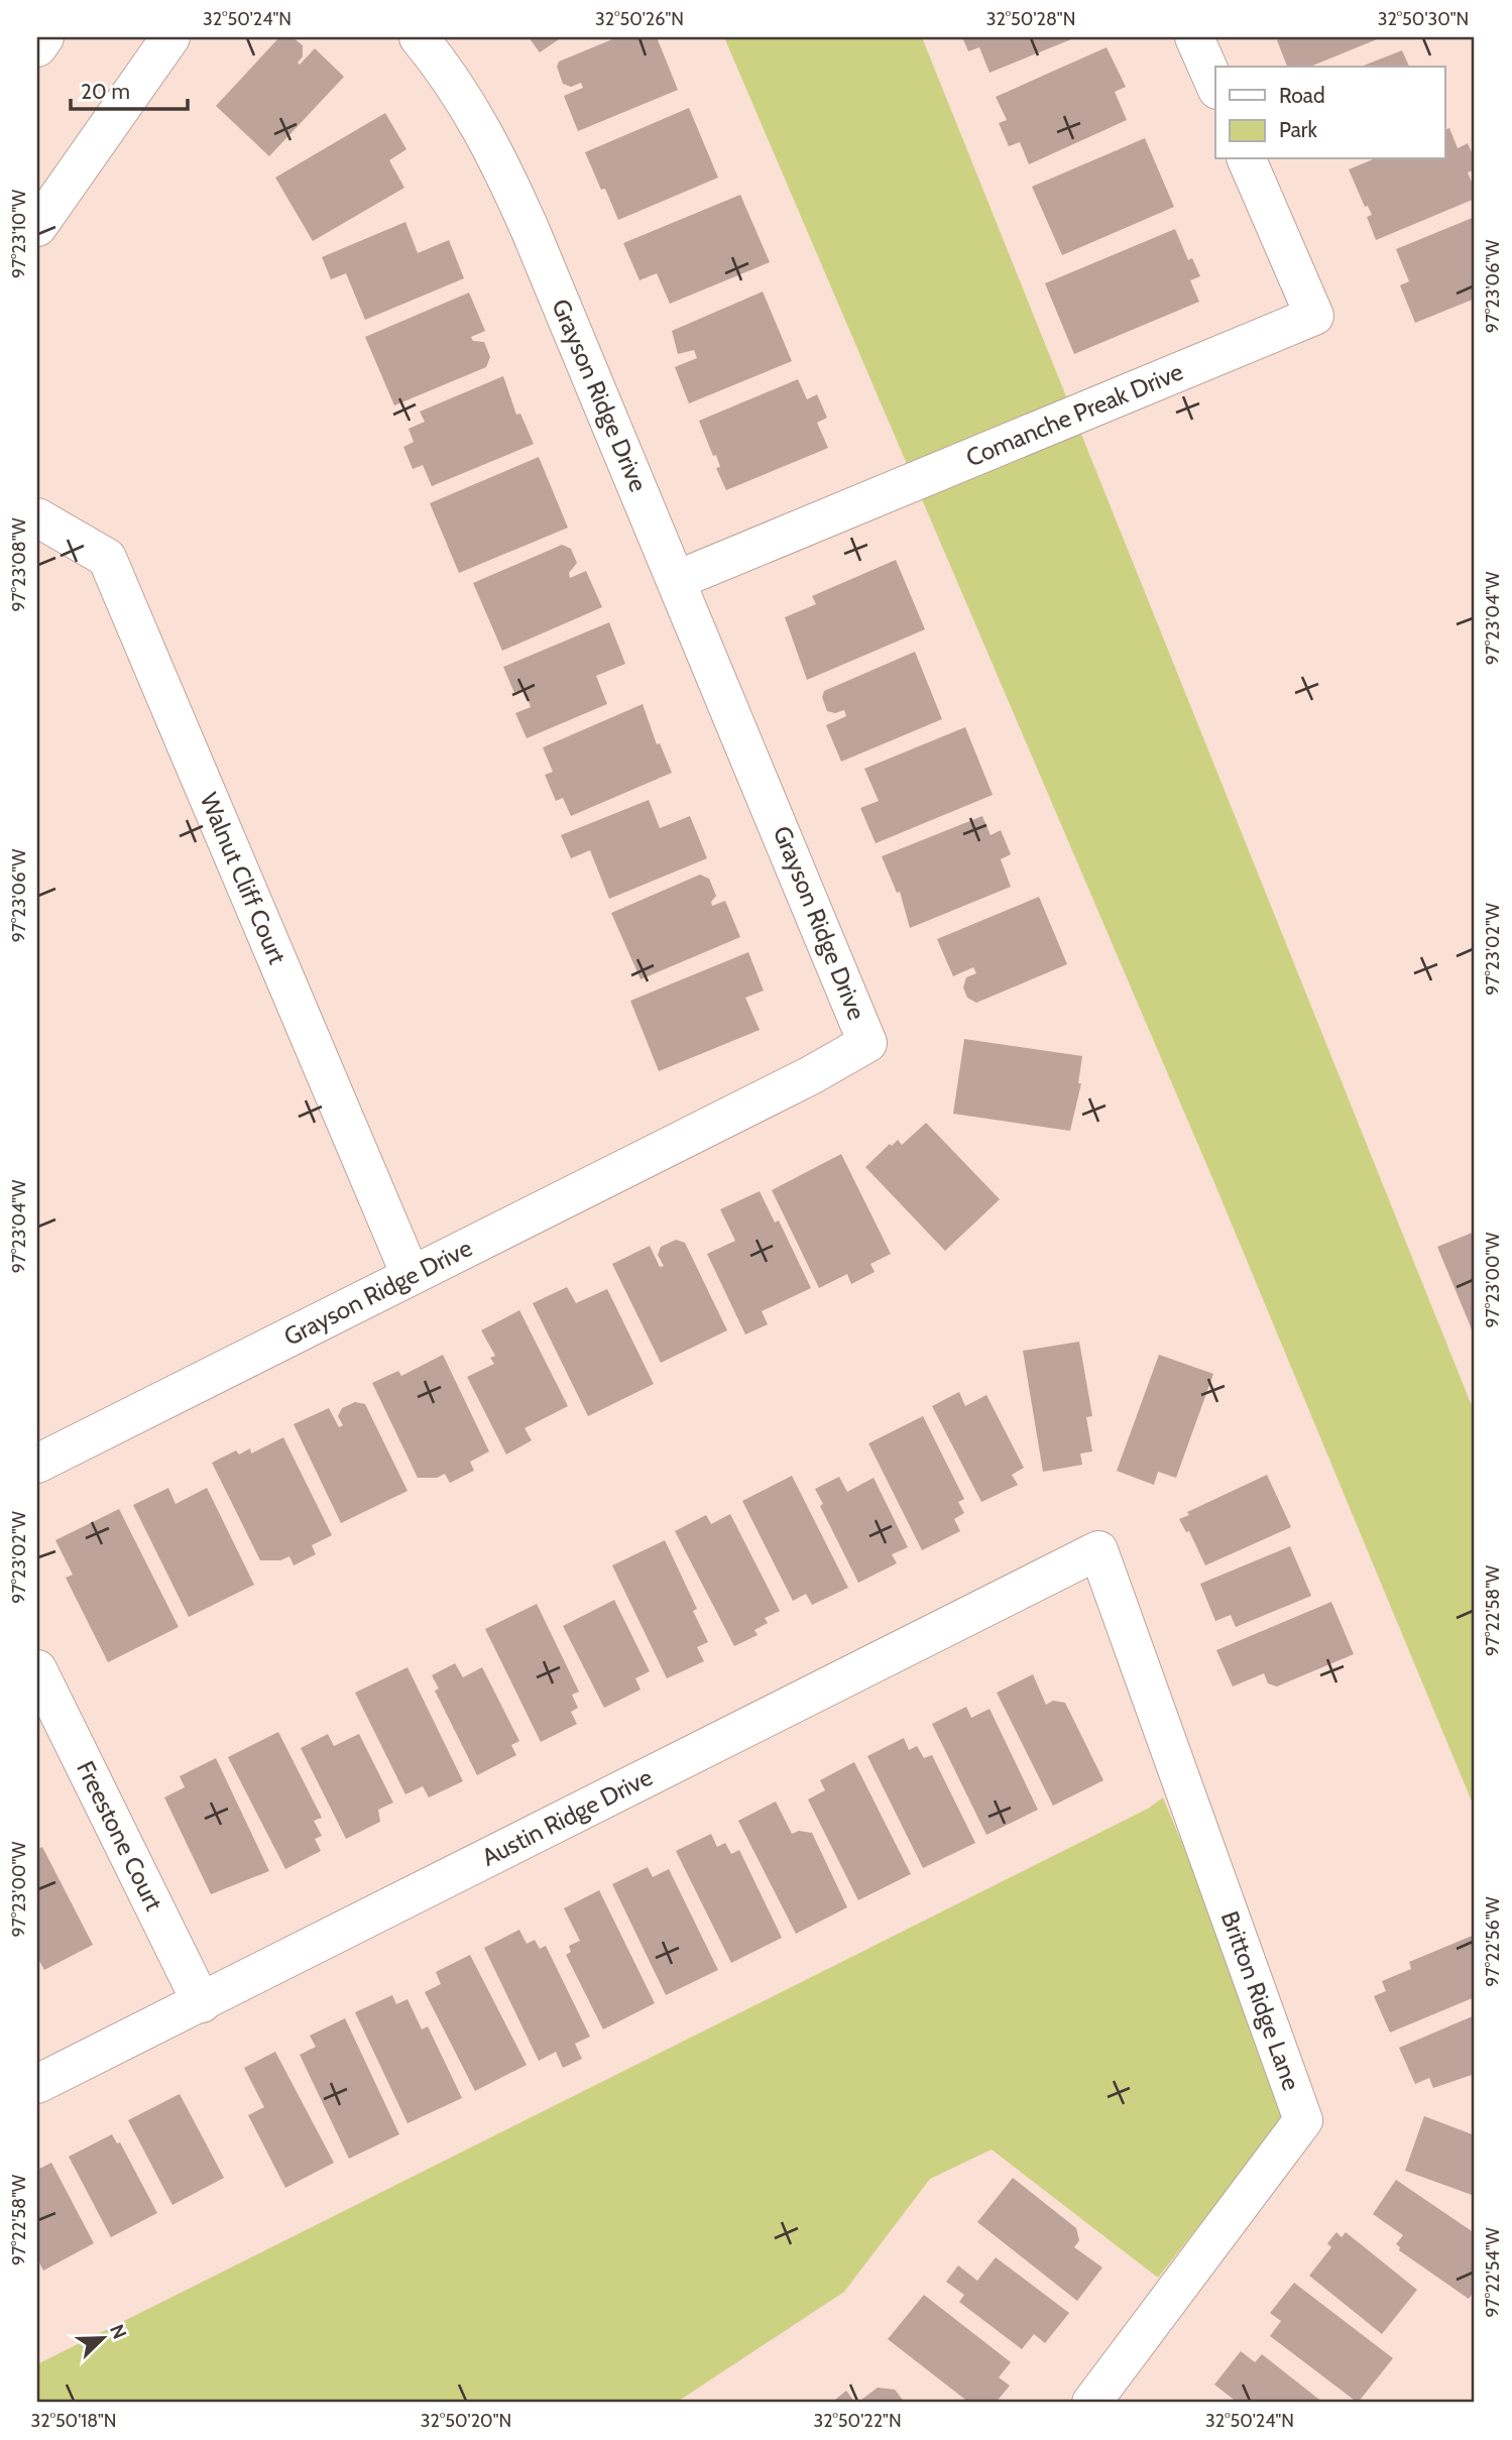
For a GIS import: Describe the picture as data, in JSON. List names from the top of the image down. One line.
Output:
{"streets":{"street":["Grayson Ridge Drive","Comanche Preak Drive","Walnut Cliff Court","Austin Ridge Drive","Freestone Court","Britton Ridge Lane"]},"crossings":[["Grayson Ridge Drive","Comanche Preak Drive"],["Grayson Ridge Drive","Walnut Cliff Court"],["Austin Ridge Drive","Freestone Court"],["Austin Ridge Drive","Britton Ridge Lane"]],"legend":["Road","Park"],"scale_bar":"20 m","north":"top right","coordinates":["32°50'24\"N","32°50'26\"N","32°50'28\"N","32°50'30\"N","97°23'10\"W","97°23'06\"W","97°23'08\"W","97°23'04\"W","97°23'02\"W","97°23'00\"W","97°22'58\"W","97°22'56\"W","97°22'54\"W","32°50'18\"N","32°50'20\"N","32°50'22\"N"]}
